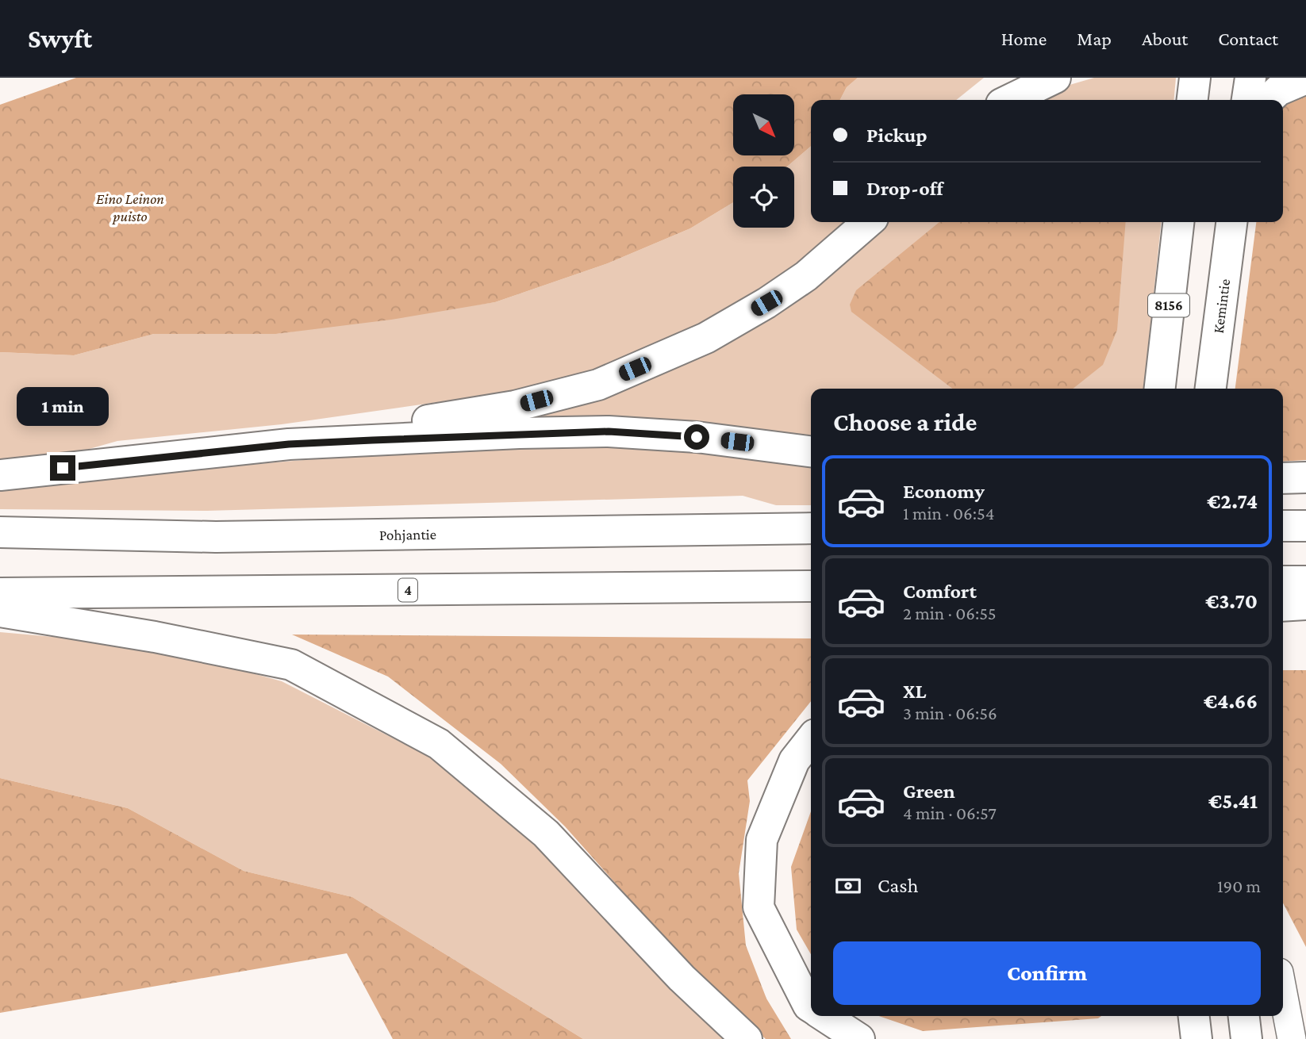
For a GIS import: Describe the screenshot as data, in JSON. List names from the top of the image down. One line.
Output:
{"streets":{"main road":["8156","Kemintie","Pohjantie","4"]},"parks":["Eino Leinon puisto"],"north":"bottom right","page":{"header":"Swyft","nav":["Home","Map","About","Contact"],"banner":["Pickup","Drop-off"],"bubble":"1 min","heading":"Choose a ride","list":[{"name":"Economy","note":"1 min · 06:54","value":"€2.74"},{"name":"Comfort","note":"2 min · 06:55","value":"€3.70"},{"name":"XL","note":"3 min · 06:56","value":"€4.66"},{"name":"Green","note":"4 min · 06:57","value":"€5.41"}],"pay":["Cash","190 m"],"buttons":"Confirm"}}
